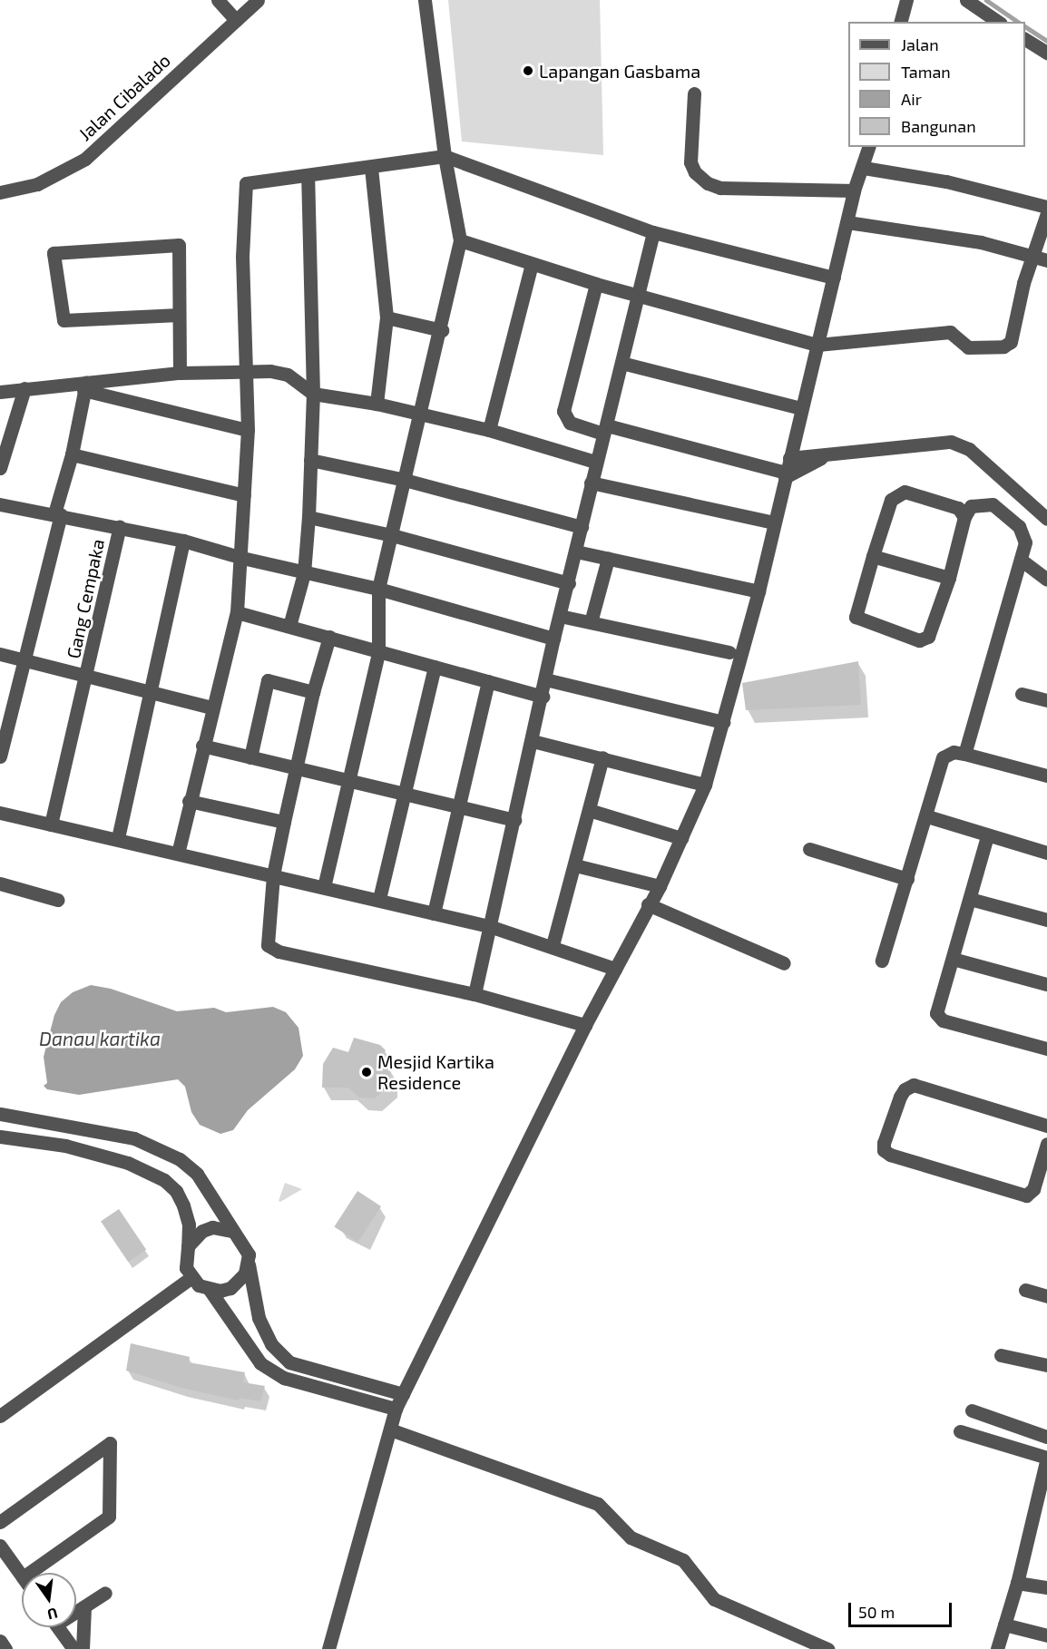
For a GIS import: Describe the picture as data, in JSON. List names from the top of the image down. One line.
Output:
{"streets":{"street":["Jalan Cibalado","Gang Cempaka"]},"water":["Danau kartika"],"places":["Lapangan Gasbama","Mesjid Kartika Residence"],"legend":["Jalan","Taman","Air","Bangunan"],"scale_bar":"50 m","north":"bottom"}
